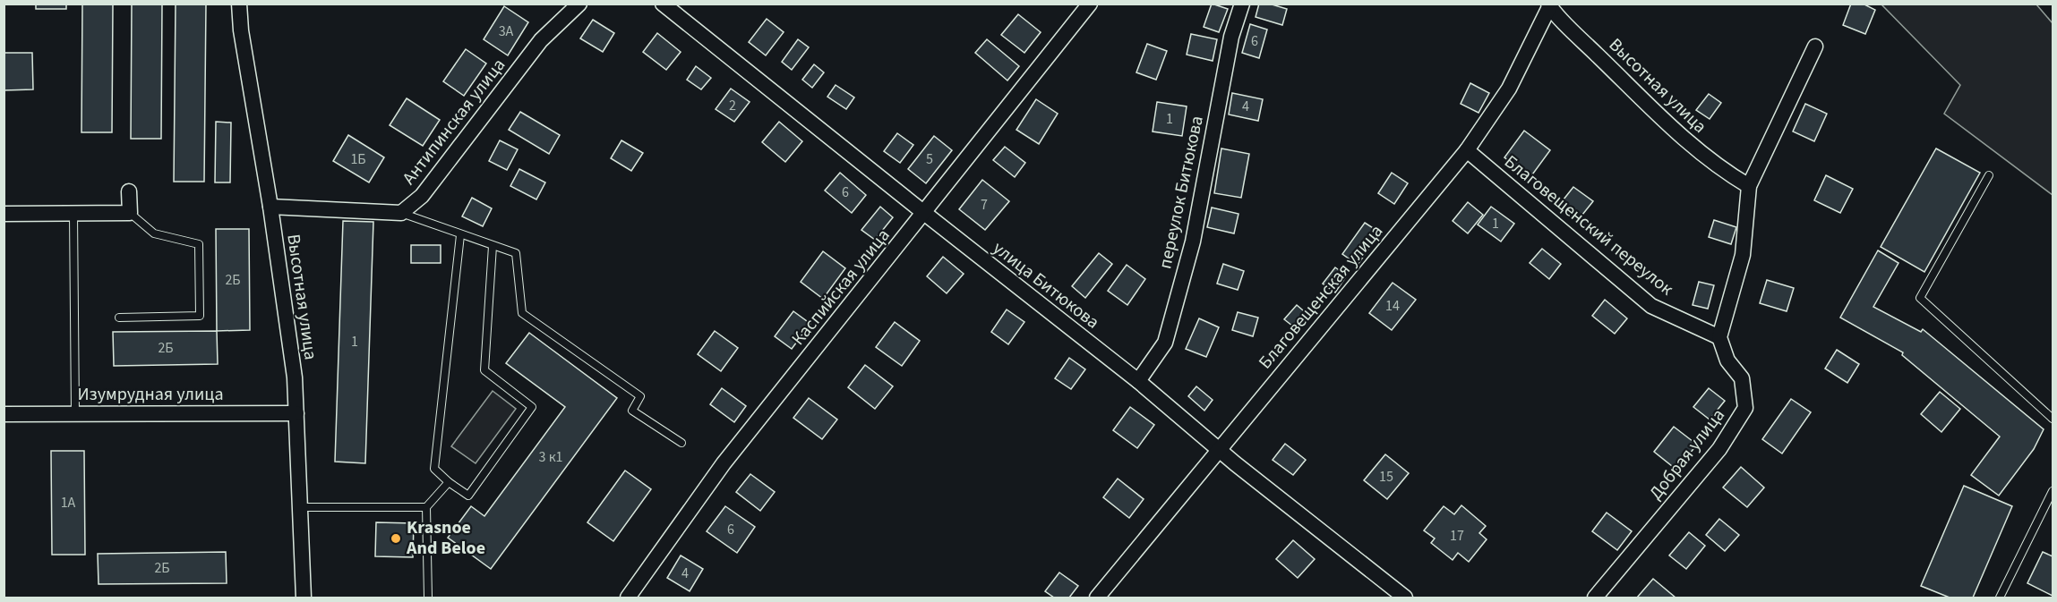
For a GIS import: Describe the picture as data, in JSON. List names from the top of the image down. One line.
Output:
{"streets":{"street":["Высотная улица","Антипинская улица","переулок Битюкова","Благовещенский переулок","улица Битюкова","Каспийская улица","Благовещенская улица","Изумрудная улица","Добрая улица"]},"crossings":[["Высотная улица","Благовещенская улица"],["Высотная улица","Изумрудная улица"],["переулок Битюкова","улица Битюкова"],["Благовещенский переулок","Благовещенская улица"],["Благовещенский переулок","Добрая улица"],["улица Битюкова","Каспийская улица"],["улица Битюкова","Благовещенская улица"]],"places":["Krasnoe And Beloe"],"house_numbers":["3А","6","2","4","1","1Б","5","6","7","1","2Б","14","1","2Б","3 к1","15","1А","6","17","2Б","4"]}
